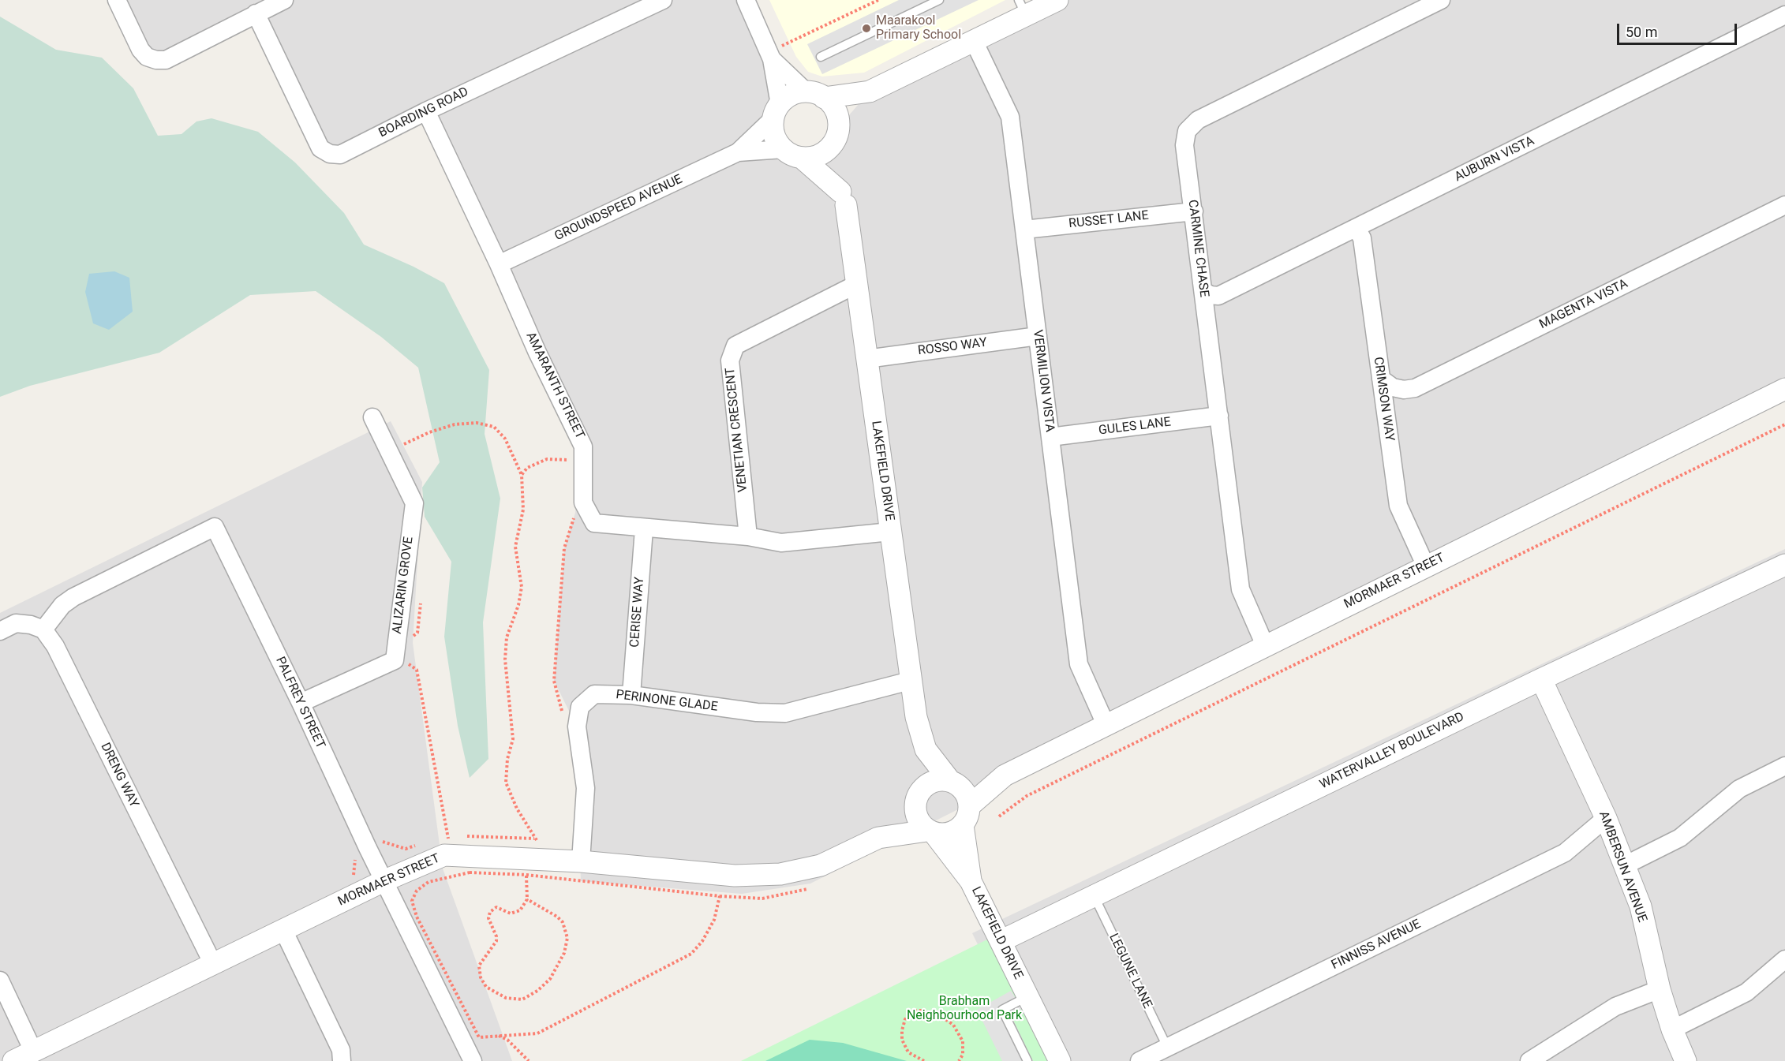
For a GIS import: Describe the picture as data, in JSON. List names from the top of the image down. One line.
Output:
{"streets":{"street":["BOARDING ROAD","AUBURN VISTA","GROUNDSPEED AVENUE","RUSSET LANE","CARMINE CHASE","MAGENTA VISTA","ROSSO WAY","VERMILION VISTA","AMARANTH STREET","CRIMSON WAY","GULES LANE","VENETIAN CRESCENT","LAKEFIELD DRIVE","MORMAER STREET","ALIZARIN GROVE","CERISE WAY","PERINONE GLADE","PALFREY STREET","WATERVALLEY BOULEVARD","DRENG WAY","AMBERSUN AVENUE","FINNISS AVENUE"],"lane":["LEGUNE LANE"]},"crossings":[["BOARDING ROAD","AMARANTH STREET"],["AUBURN VISTA","CARMINE CHASE"],["AUBURN VISTA","CRIMSON WAY"],["GROUNDSPEED AVENUE","AMARANTH STREET"],["GROUNDSPEED AVENUE","LAKEFIELD DRIVE"],["RUSSET LANE","CARMINE CHASE"],["RUSSET LANE","VERMILION VISTA"],["CARMINE CHASE","GULES LANE"],["CARMINE CHASE","MORMAER STREET"],["MAGENTA VISTA","CRIMSON WAY"],["ROSSO WAY","VERMILION VISTA"],["ROSSO WAY","LAKEFIELD DRIVE"],["VERMILION VISTA","GULES LANE"],["VERMILION VISTA","MORMAER STREET"],["AMARANTH STREET","VENETIAN CRESCENT"],["AMARANTH STREET","LAKEFIELD DRIVE"],["AMARANTH STREET","CERISE WAY"],["CRIMSON WAY","MORMAER STREET"],["VENETIAN CRESCENT","LAKEFIELD DRIVE"],["LAKEFIELD DRIVE","MORMAER STREET"],["LAKEFIELD DRIVE","PERINONE GLADE"],["LAKEFIELD DRIVE","WATERVALLEY BOULEVARD"],["MORMAER STREET","PERINONE GLADE"],["MORMAER STREET","PALFREY STREET"],["MORMAER STREET","DRENG WAY"],["ALIZARIN GROVE","PALFREY STREET"],["CERISE WAY","PERINONE GLADE"],["PALFREY STREET","DRENG WAY"],["WATERVALLEY BOULEVARD","AMBERSUN AVENUE"],["WATERVALLEY BOULEVARD","LEGUNE LANE"],["AMBERSUN AVENUE","FINNISS AVENUE"],["FINNISS AVENUE","LEGUNE LANE"]],"parks":["Brabham Neighbourhood Park"],"places":["Maarakool Primary School"],"scale_bar":"50 m"}
